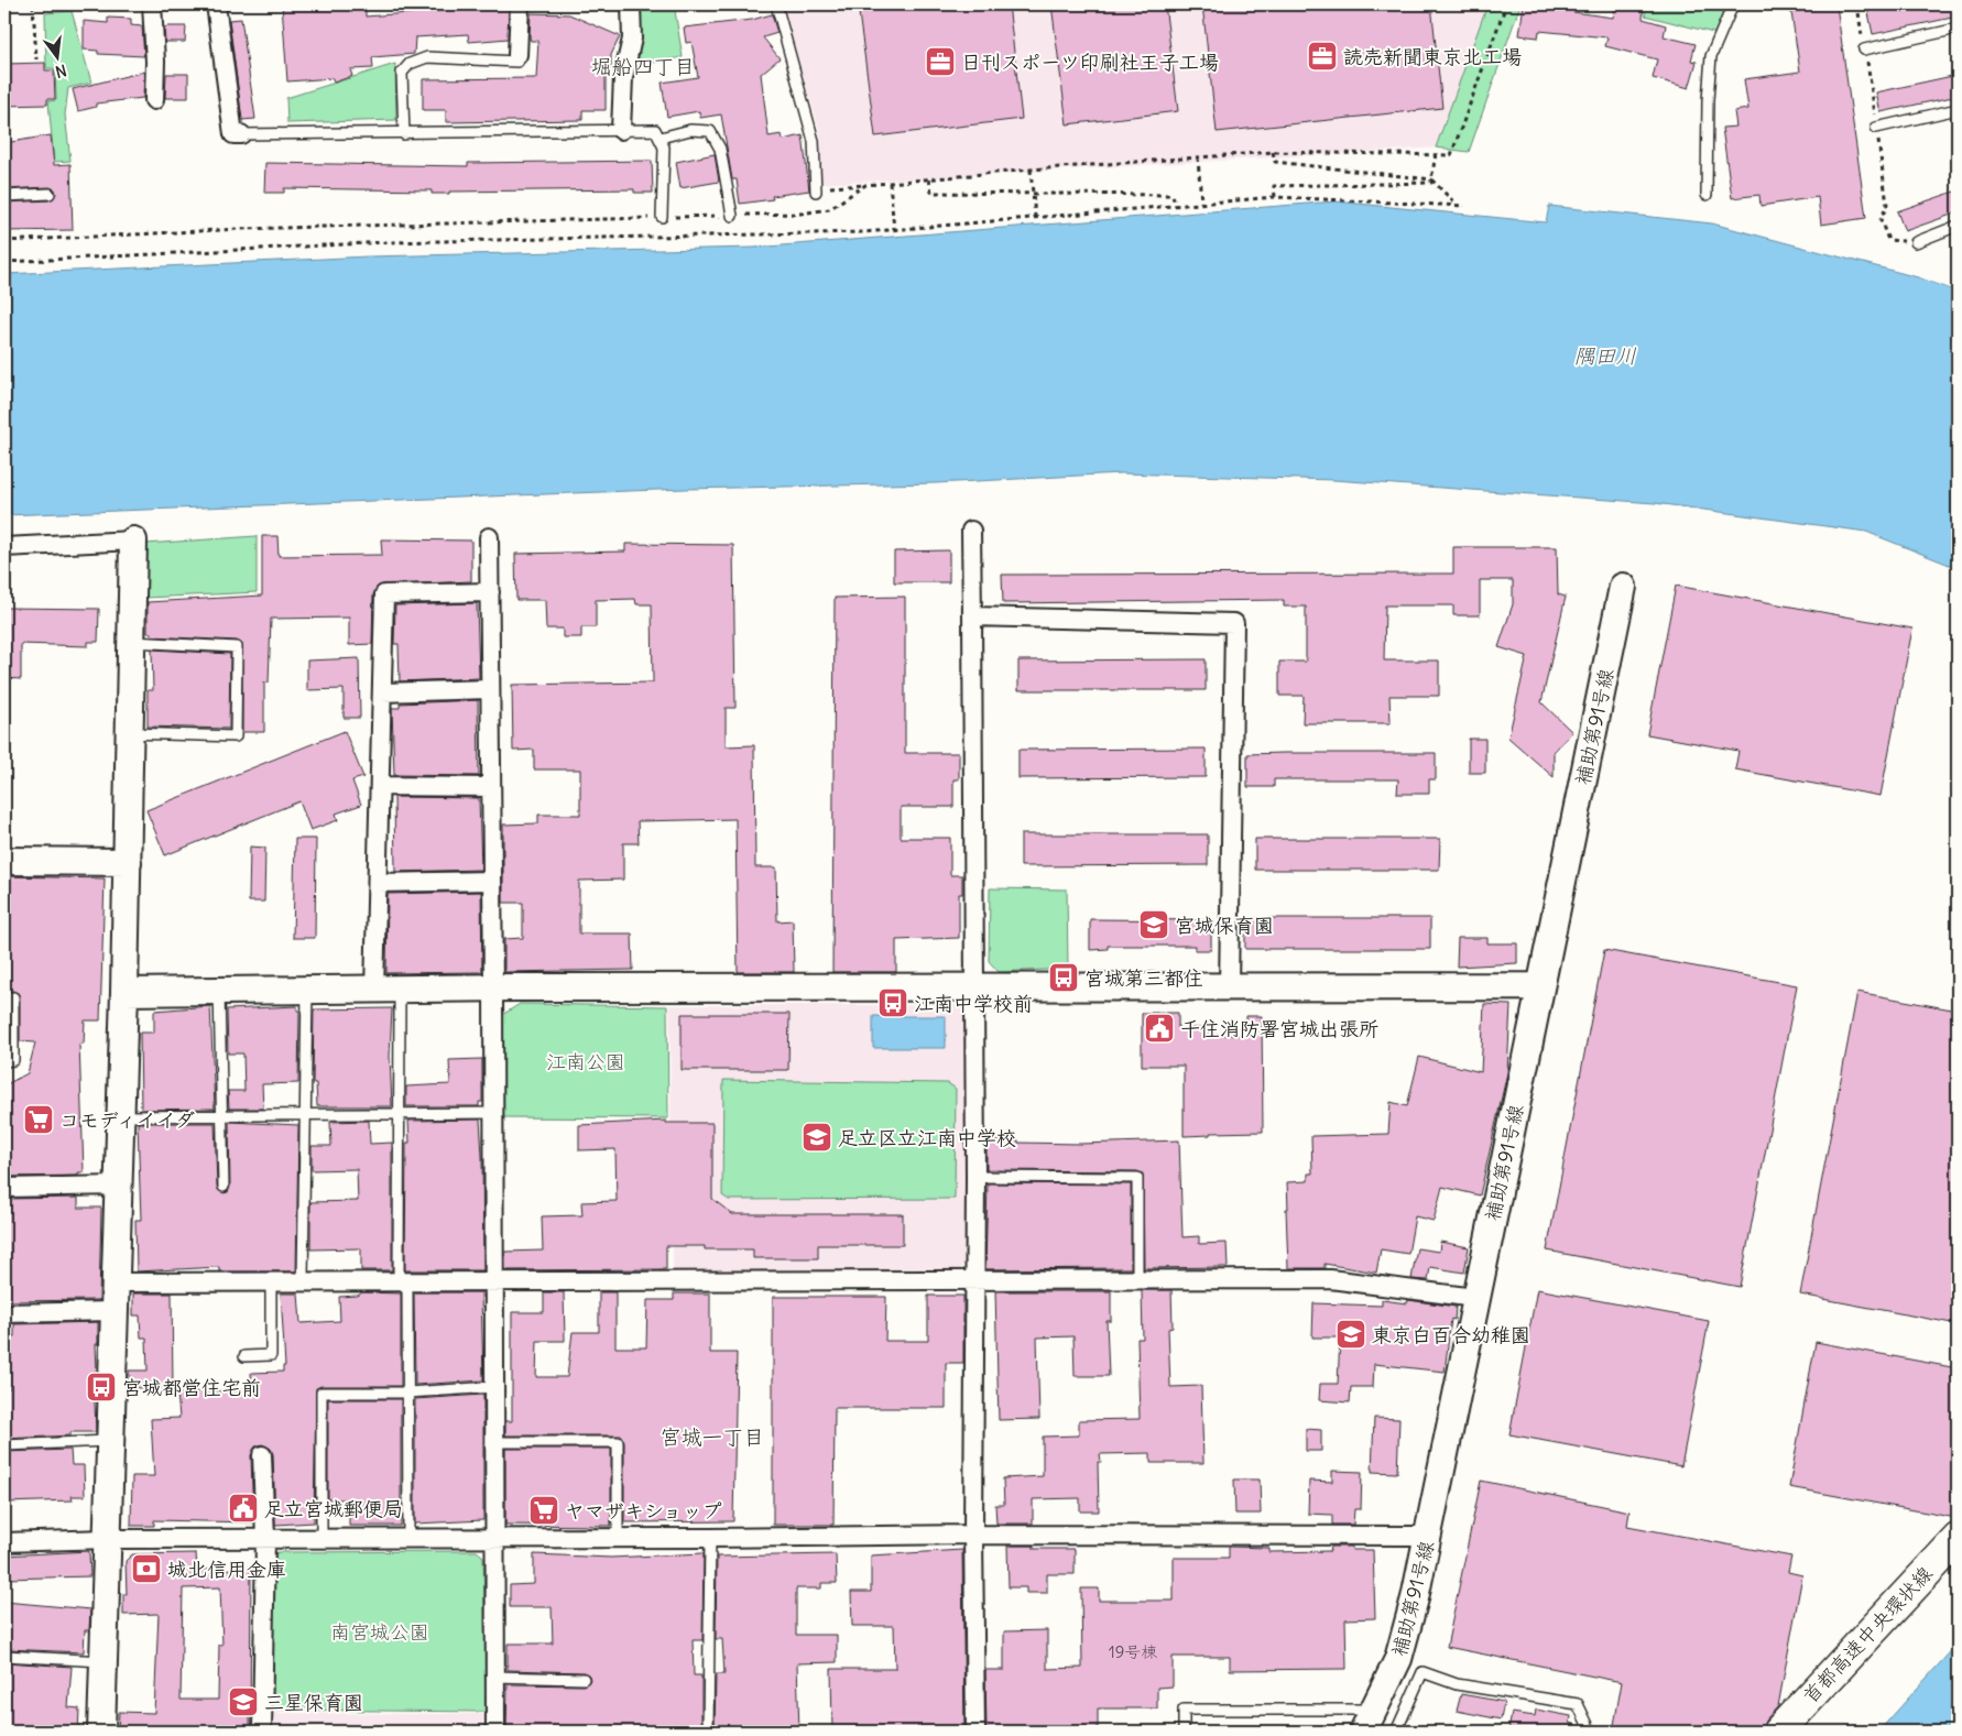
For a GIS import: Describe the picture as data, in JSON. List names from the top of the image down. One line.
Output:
{"streets":{"highway":["首都高速中央環状線"],"street":["補助第91号線"]},"districts":["堀船四丁目","宮城一丁目"],"water":["隅田川"],"parks":["江南公園","南宮城公園"],"places":{"office":["読売新聞東京北工場","日刊スポーツ印刷社王子工場"],"school or university":["宮城保育園","足立区立江南中学校","東京白百合幼稚園","三星保育園"],"bus stop":["宮城第三都住","江南中学校前","宮城都営住宅前"],"public building":["千住消防署宮城出張所","足立宮城郵便局"],"supermarket":["コモディイイダ","ヤマザキショップ"],"bank":["城北信用金庫"]},"house_numbers":["19号棟"],"north":"bottom"}
